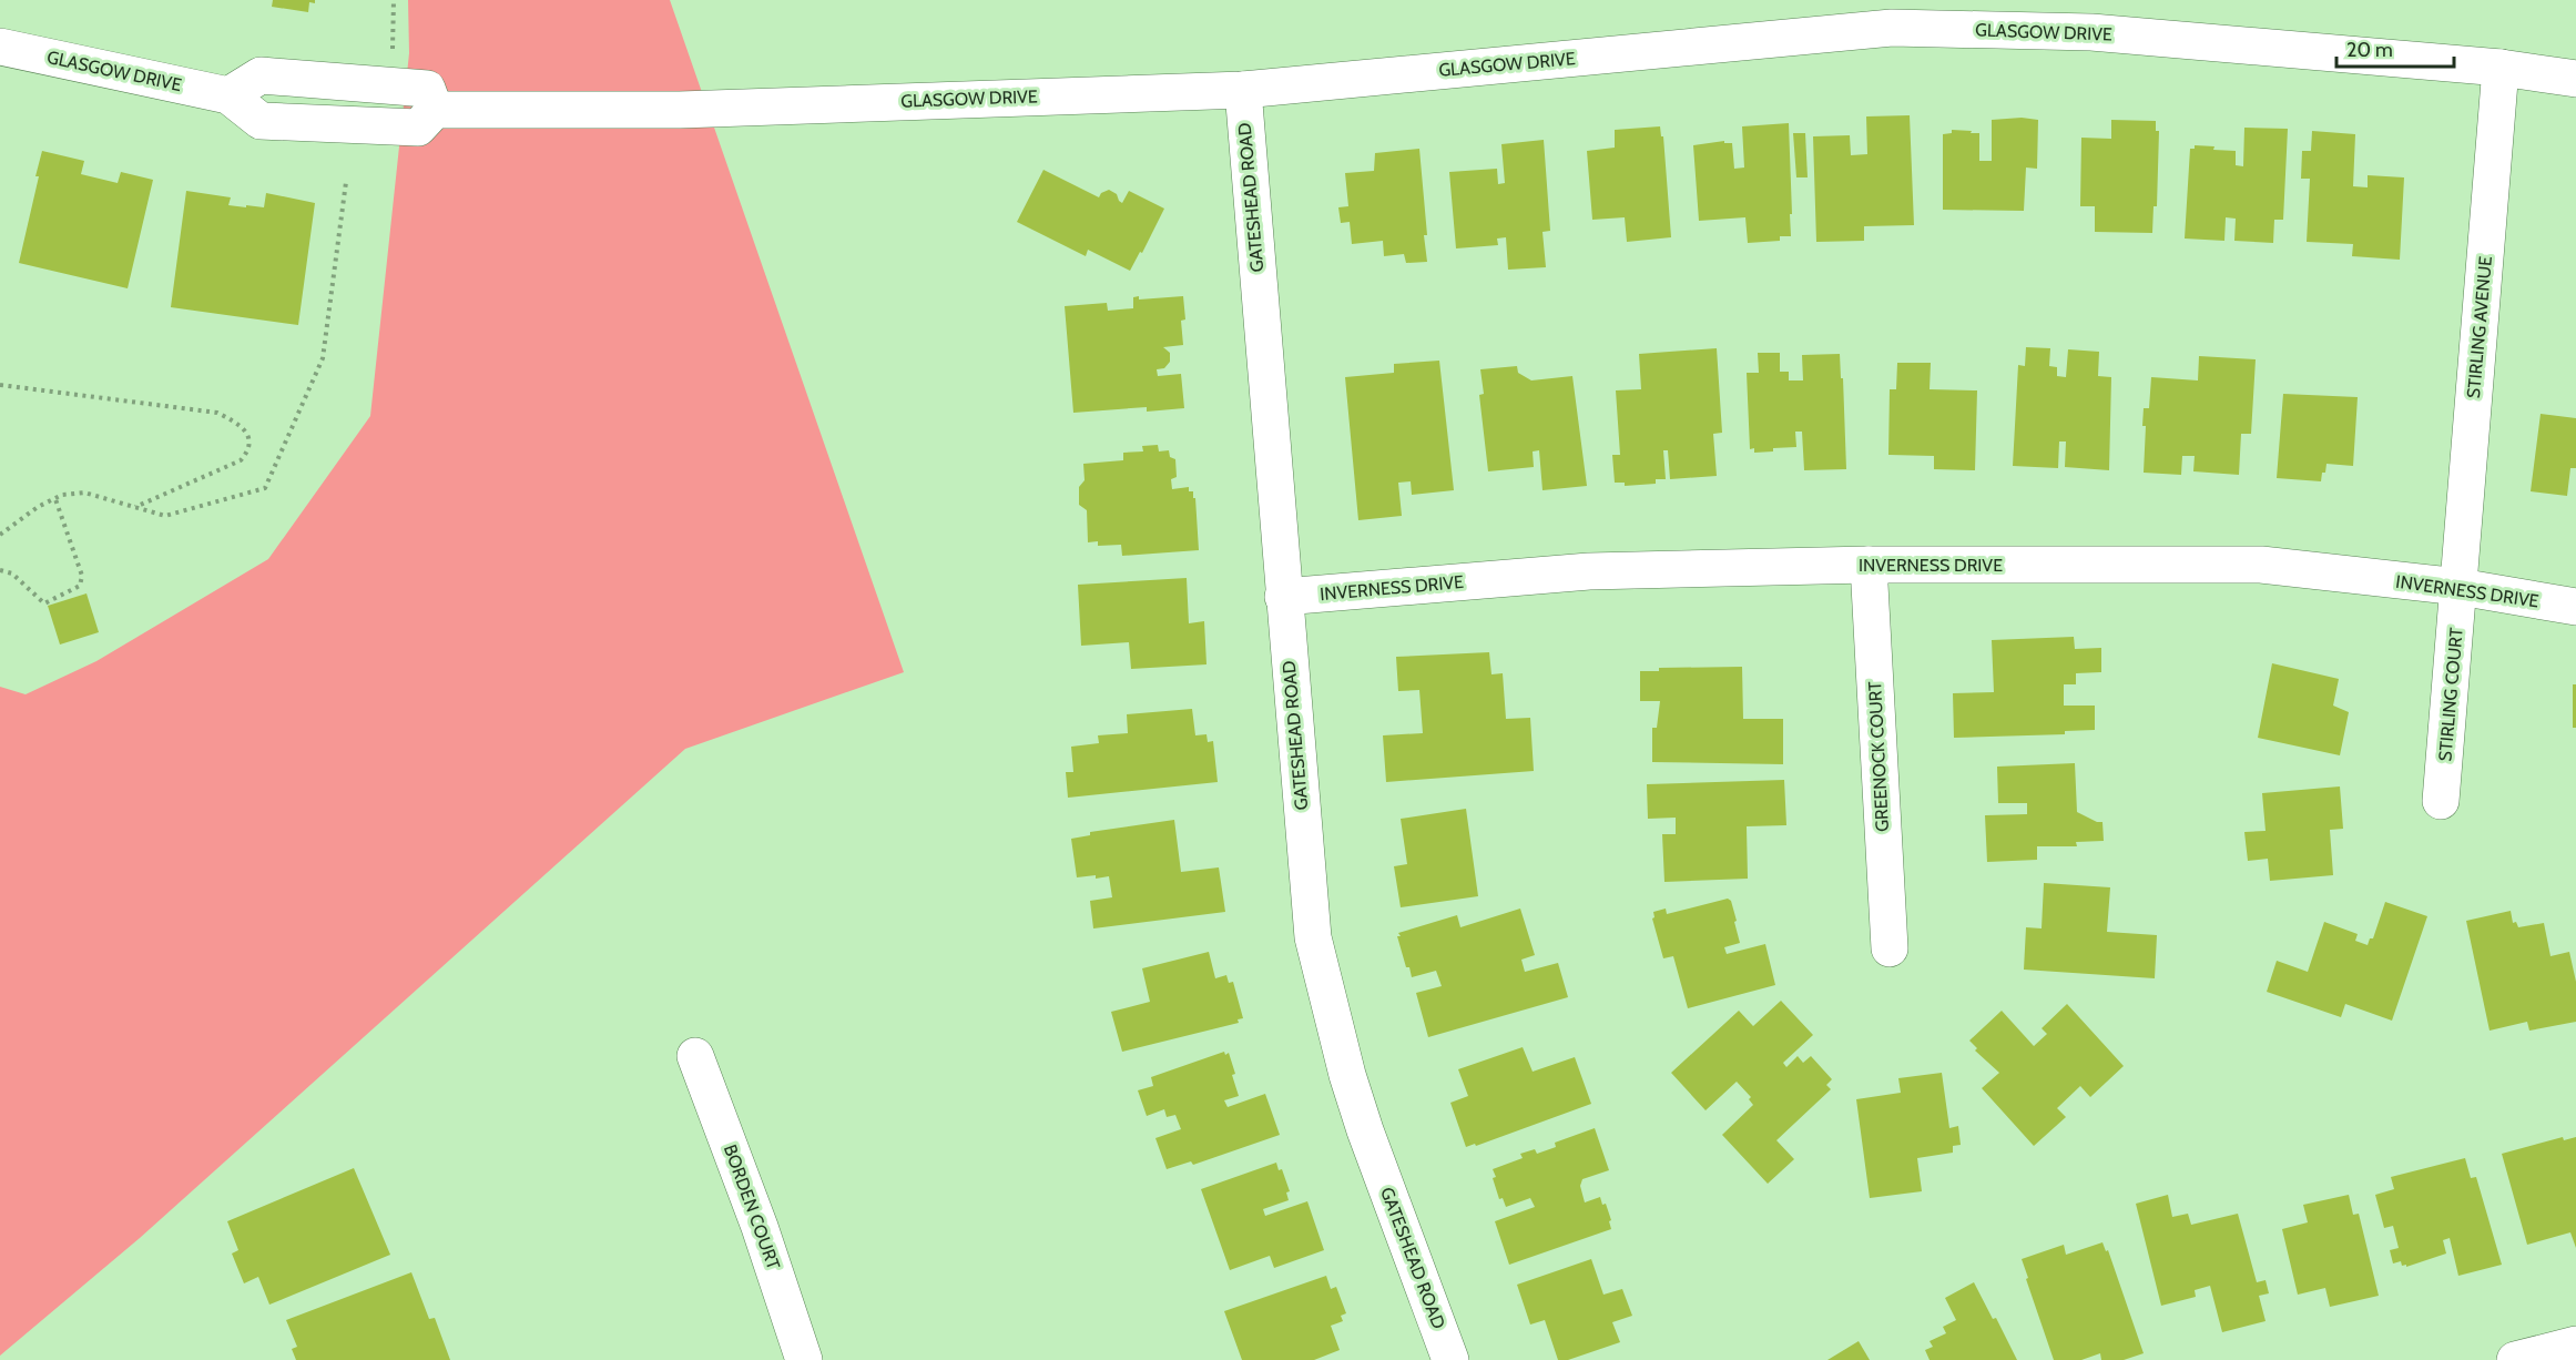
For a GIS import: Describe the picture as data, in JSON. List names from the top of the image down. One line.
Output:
{"streets":{"street":["GLASGOW DRIVE","GATESHEAD ROAD","STIRLING AVENUE","INVERNESS DRIVE","STIRLING COURT","GREENOCK COURT","BORDEN COURT"]},"crossings":[["GLASGOW DRIVE","GATESHEAD ROAD"],["GLASGOW DRIVE","STIRLING AVENUE"],["GATESHEAD ROAD","INVERNESS DRIVE"],["STIRLING AVENUE","INVERNESS DRIVE"],["STIRLING AVENUE","STIRLING COURT"],["INVERNESS DRIVE","STIRLING COURT"],["INVERNESS DRIVE","GREENOCK COURT"]],"scale_bar":"20 m"}
